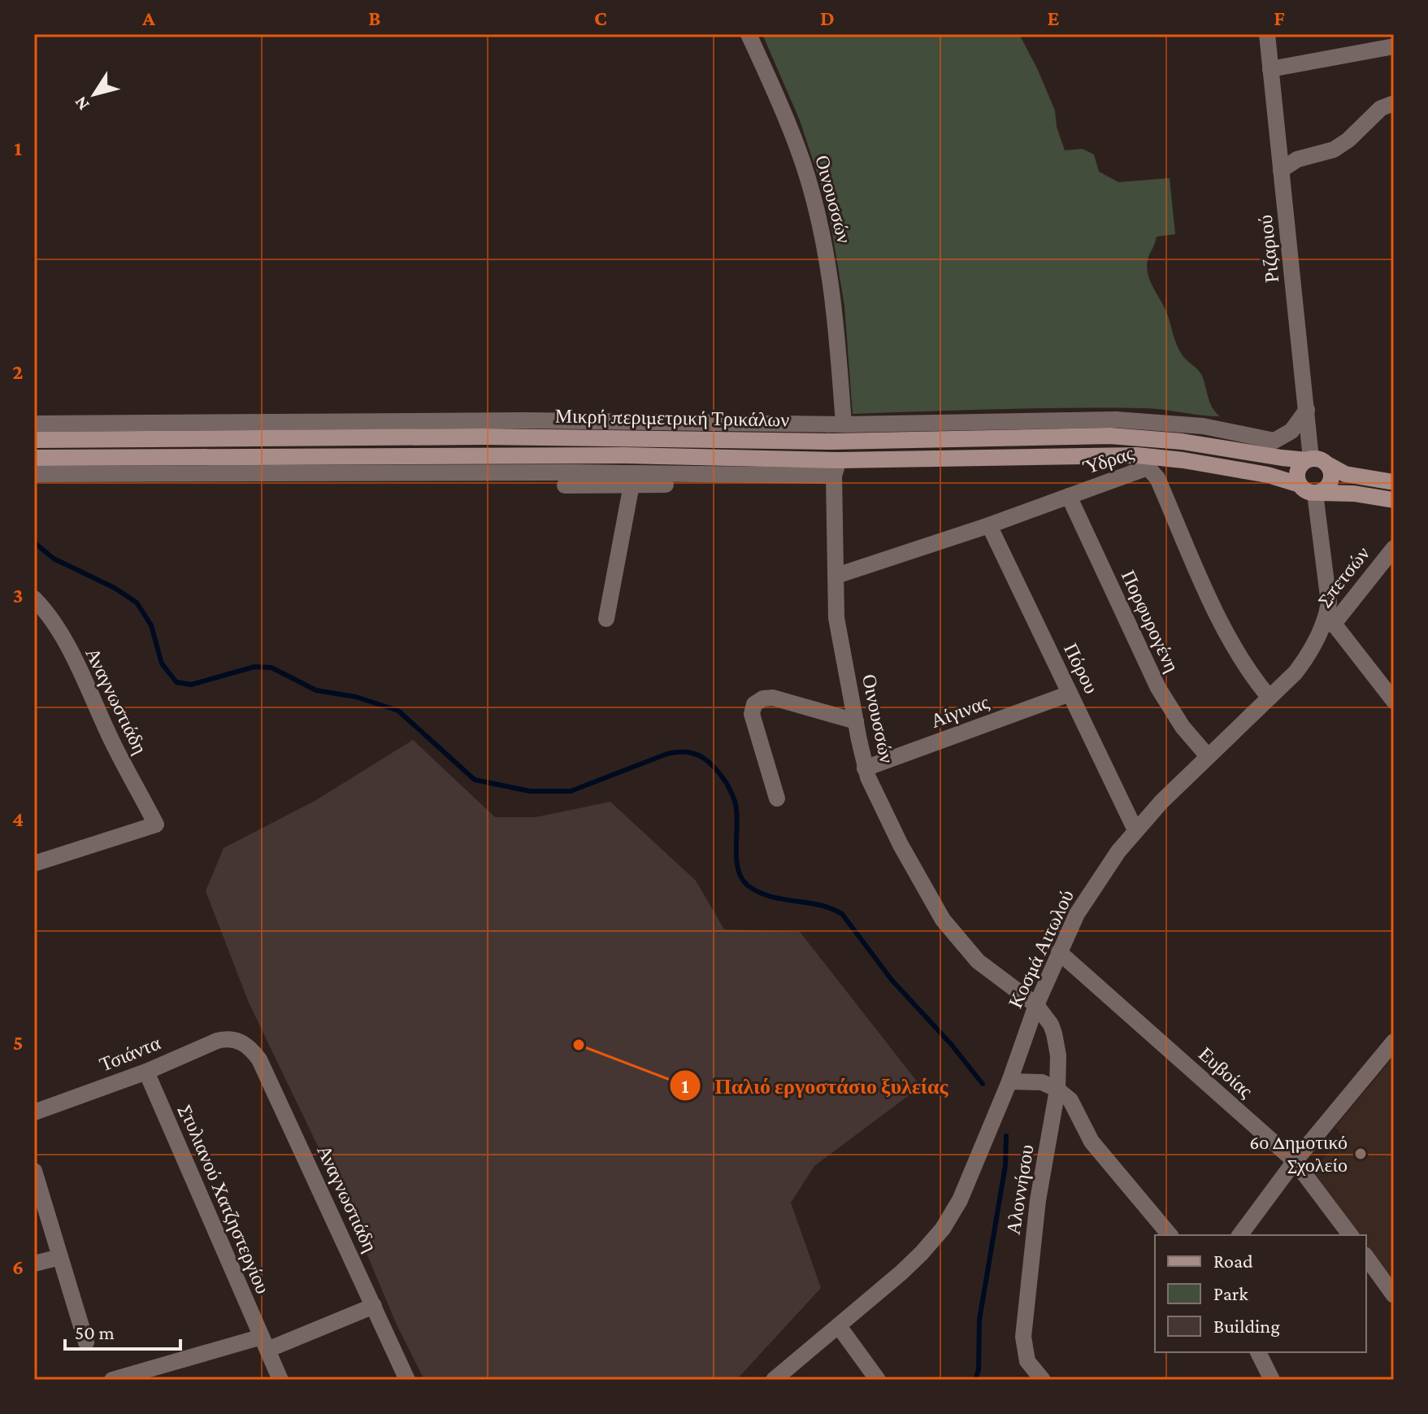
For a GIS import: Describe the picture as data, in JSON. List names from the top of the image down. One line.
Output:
{"streets":{"main road":["Μικρή περιμετρική Τρικάλων"],"street":["Οινουσσών","Ριζαριού","Ύδρας","Σπετσών","Πορφυρογένη","Πόρου","Αναγνωστιάδη","Αίγινας","Κοσμά Αιτωλού","Τσιάντα","Ευβοίας","Αλοννήσου","Στυλιανού Χατζηστεργίου"]},"crossings":[["Οινουσσών","Μικρή περιμετρική Τρικάλων"],["Οινουσσών","Ύδρας"],["Οινουσσών","Αίγινας"],["Οινουσσών","Κοσμά Αιτωλού"],["Οινουσσών","Αλοννήσου"],["Ριζαριού","Μικρή περιμετρική Τρικάλων"],["Ριζαριού","Κοσμά Αιτωλού"],["Μικρή περιμετρική Τρικάλων","Κοσμά Αιτωλού"],["Ύδρας","Πορφυρογένη"],["Ύδρας","Πόρου"],["Ύδρας","Κοσμά Αιτωλού"],["Σπετσών","Κοσμά Αιτωλού"],["Πορφυρογένη","Κοσμά Αιτωλού"],["Πόρου","Αίγινας"],["Πόρου","Κοσμά Αιτωλού"],["Αναγνωστιάδη","Τσιάντα"],["Κοσμά Αιτωλού","Ευβοίας"],["Κοσμά Αιτωλού","Αλοννήσου"],["Τσιάντα","Στυλιανού Χατζηστεργίου"]],"places":["Παλιό εργοστάσιο ξυλείας","6ο Δημοτικό Σχολείο"],"legend":["Road","Park","Building"],"scale_bar":"50 m","north":"bottom left","grid":{"columns":["A","B","C","D","E","F"],"rows":["1","2","3","4","5","6"]}}
